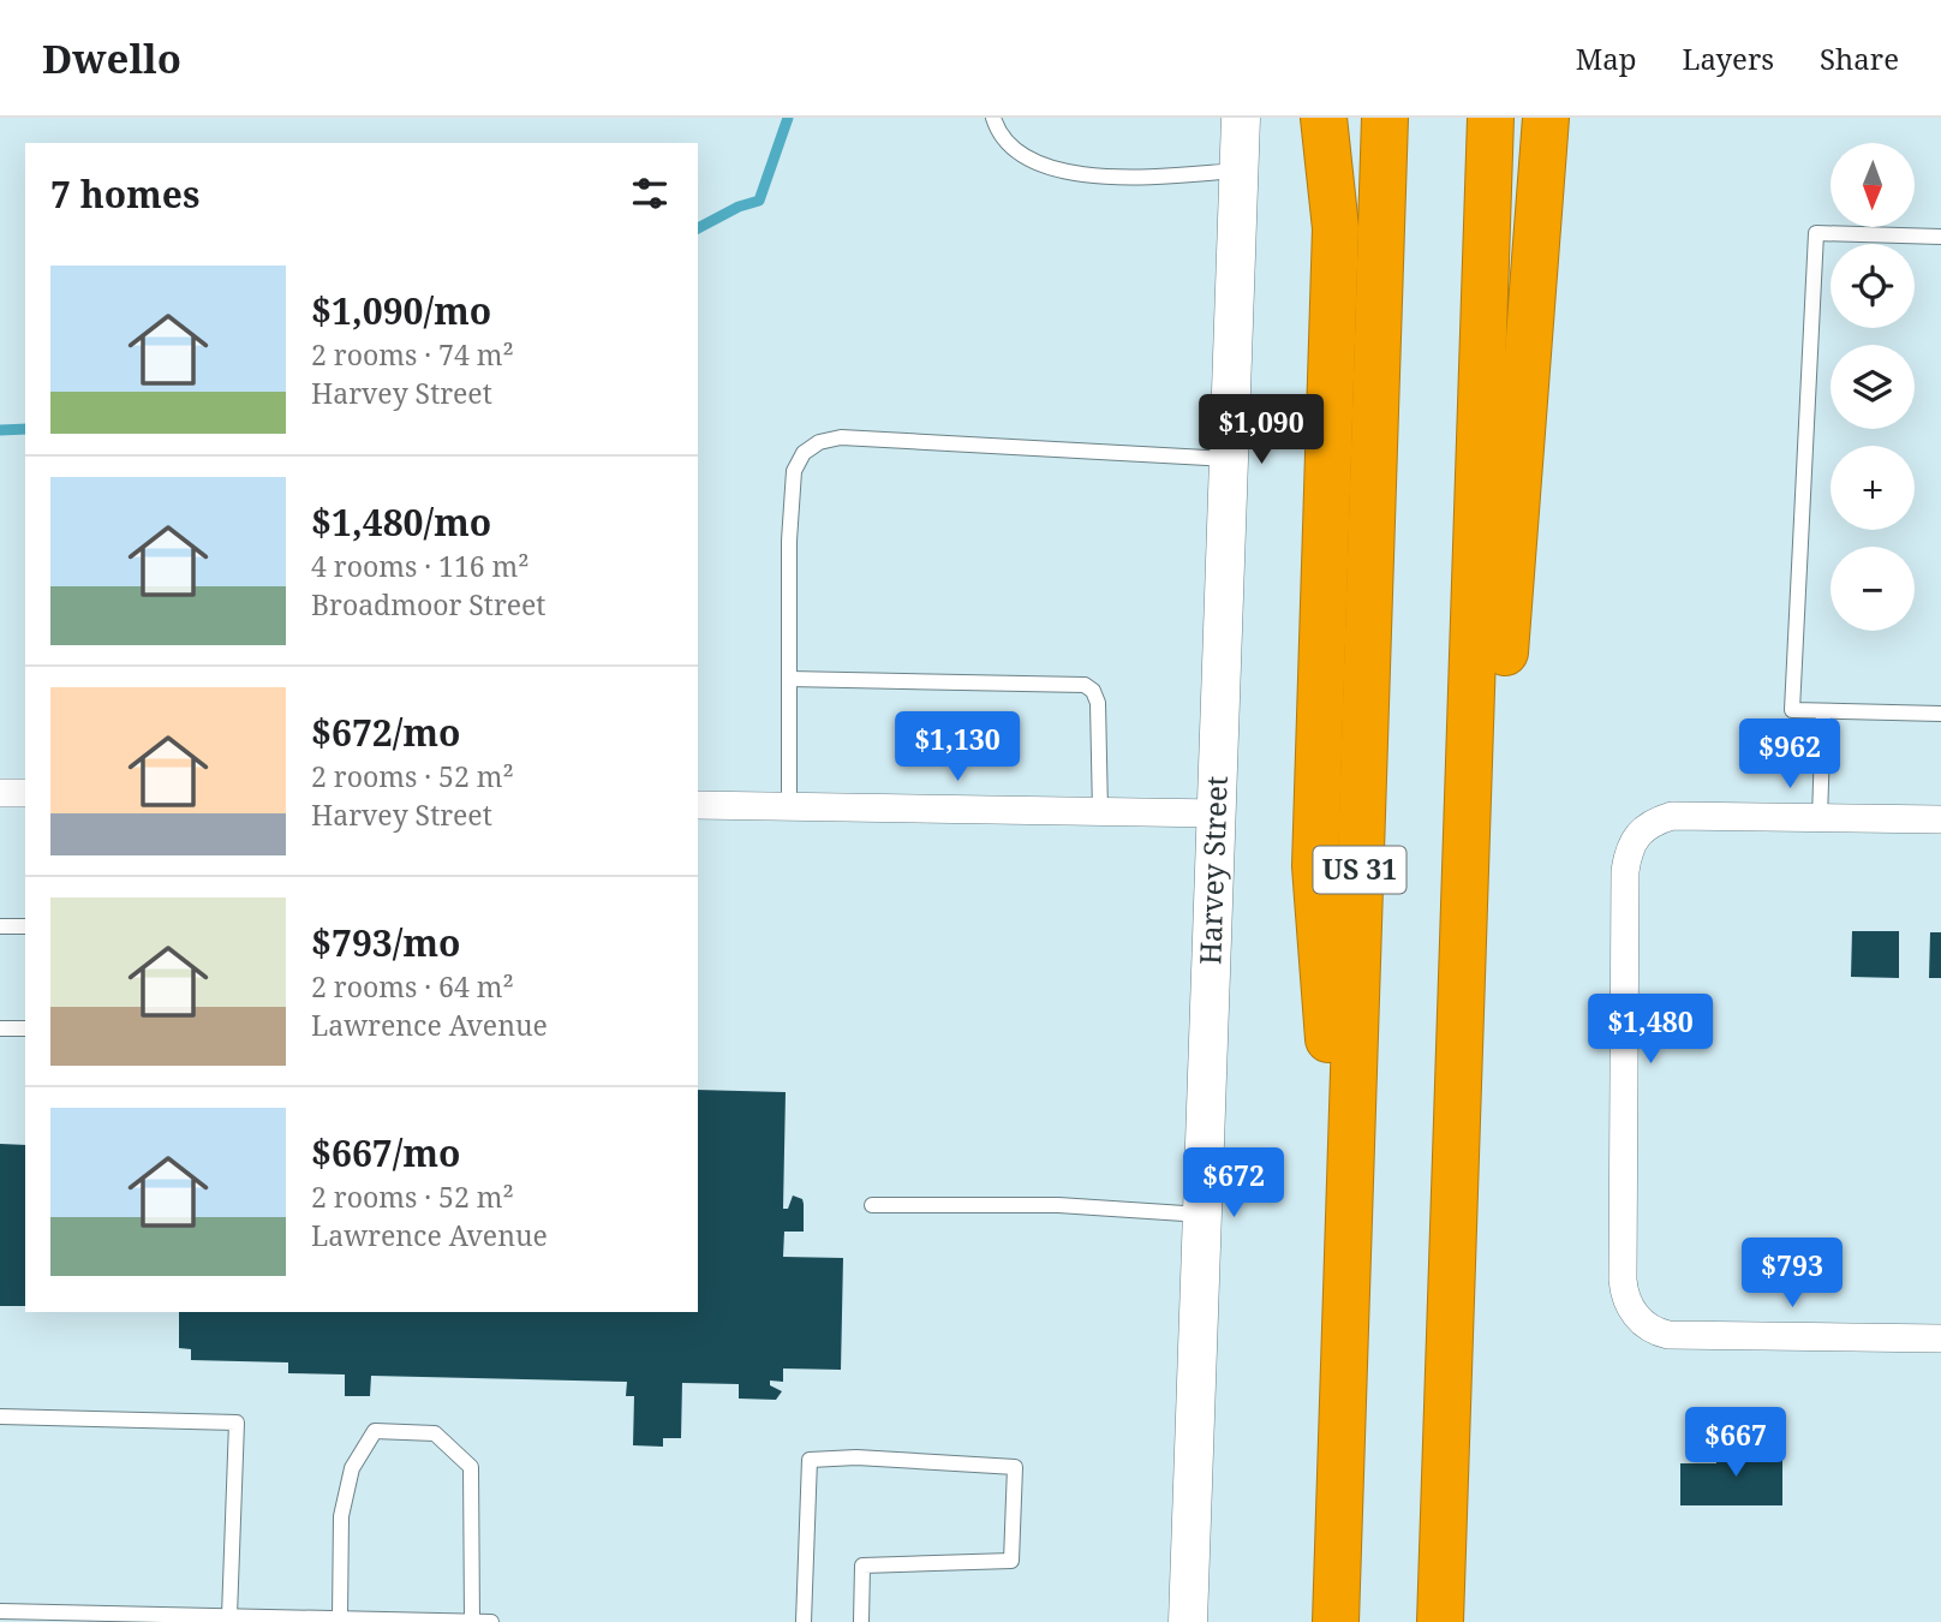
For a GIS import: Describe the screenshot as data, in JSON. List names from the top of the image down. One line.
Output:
{"streets":{"highway":["US 31"],"street":["Harvey Street"]},"north":"bottom","page":{"header":"Dwello","nav":["Map","Layers","Share"],"map_buttons":["+","−"],"heading":"7 homes","list":[{"name":"$1,090/mo","note":"2 rooms · 74 m² · Harvey Street"},{"name":"$1,480/mo","note":"4 rooms · 116 m² · Broadmoor Street"},{"name":"$672/mo","note":"2 rooms · 52 m² · Harvey Street"},{"name":"$793/mo","note":"2 rooms · 64 m² · Lawrence Avenue"},{"name":"$667/mo","note":"2 rooms · 52 m² · Lawrence Avenue"}],"price":["$1,090","$1,130","$962","$1,480","$672","$793","$667"]}}
